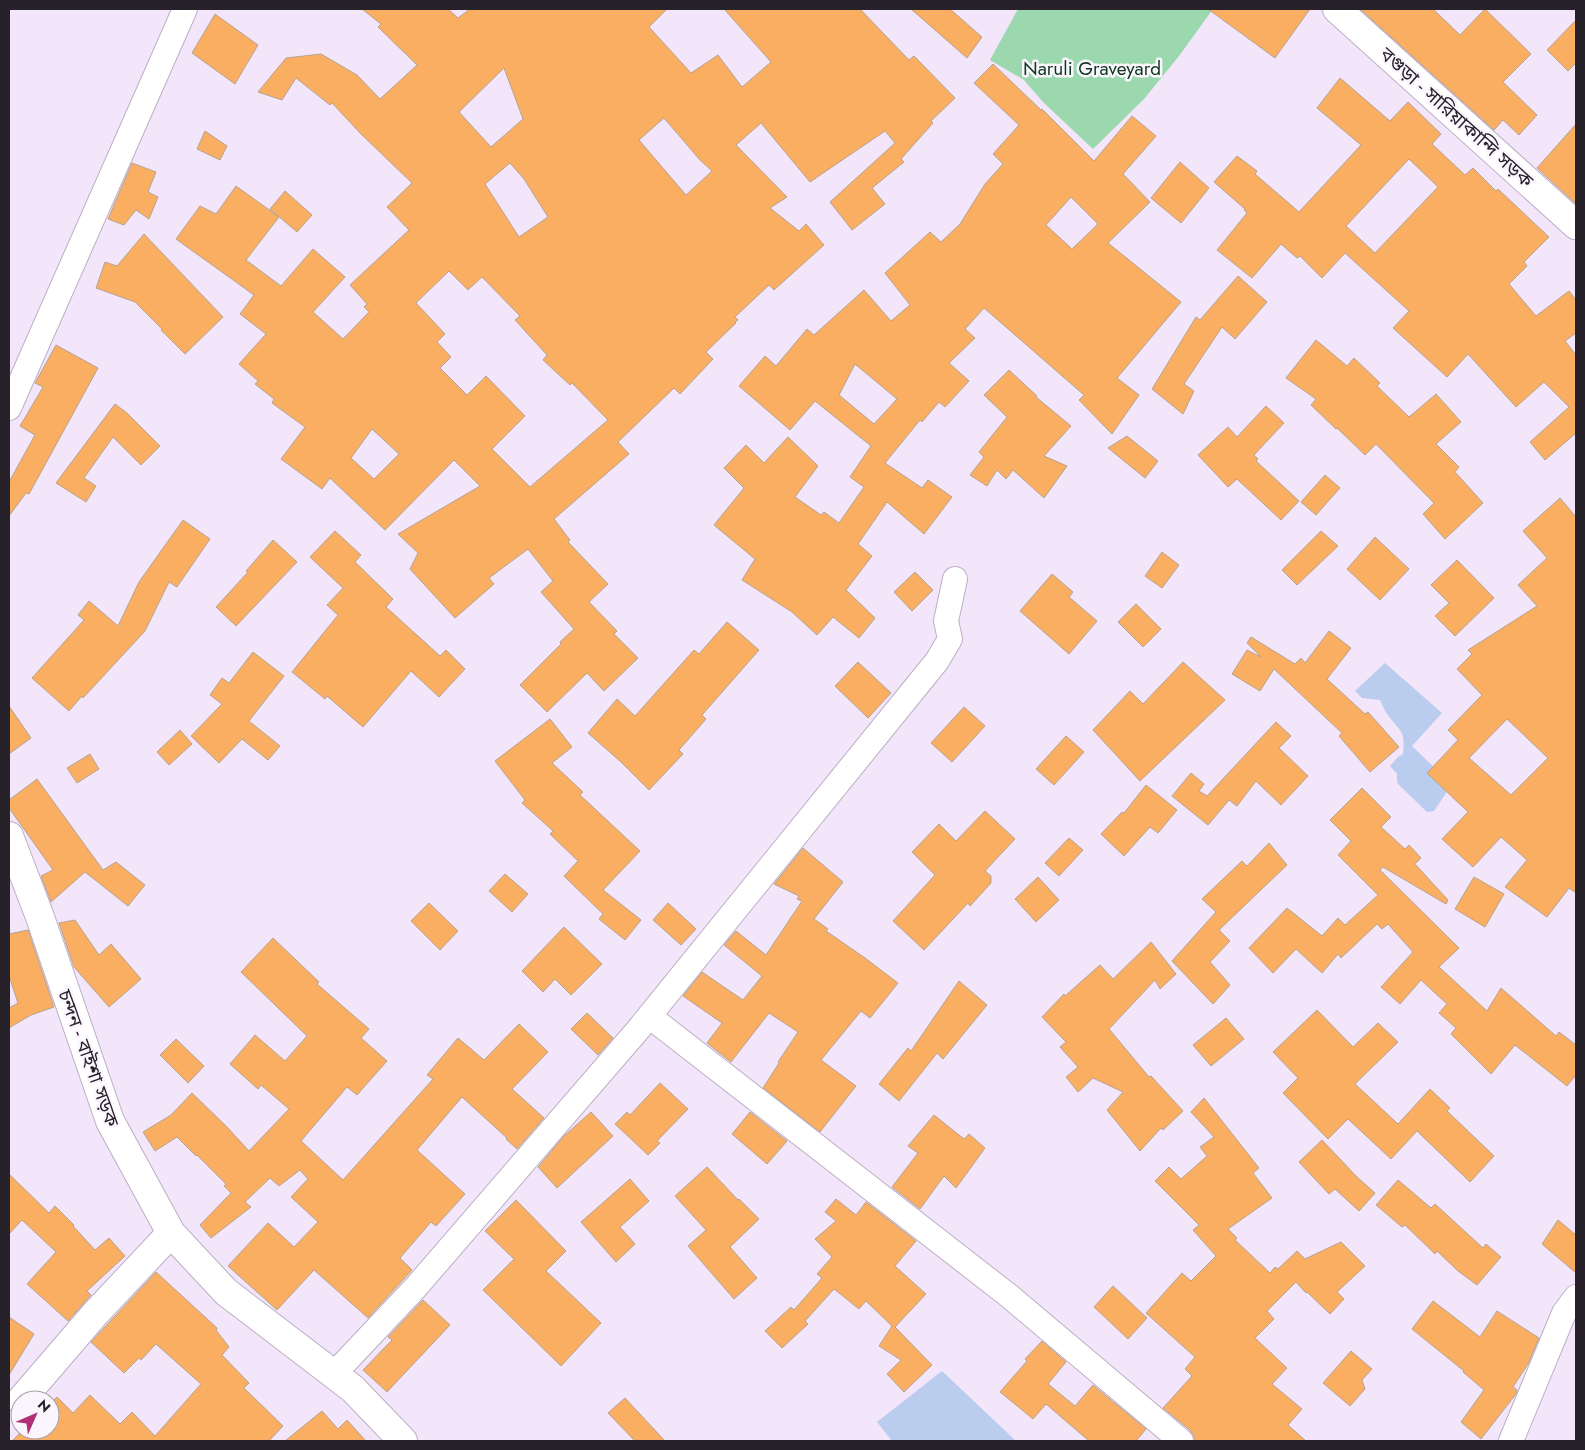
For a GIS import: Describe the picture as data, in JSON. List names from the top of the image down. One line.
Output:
{"streets":{"main road":["বগুড়া - সারিয়াকান্দি সড়ক","চন্দন - বাইশা সড়ক"]},"parks":["Naruli Graveyard"],"north":"top right"}
